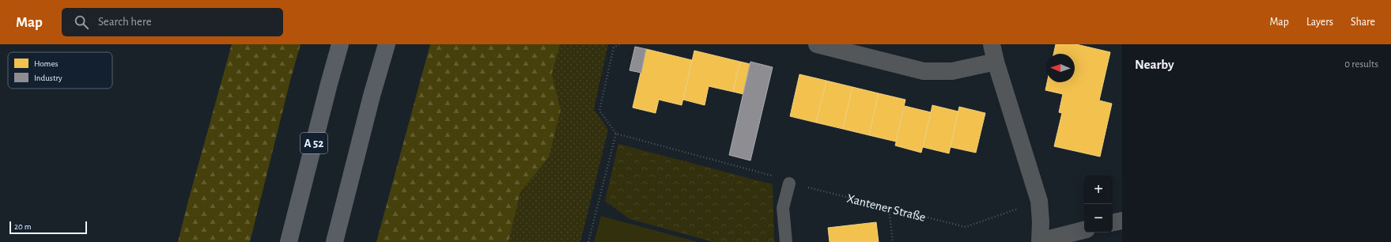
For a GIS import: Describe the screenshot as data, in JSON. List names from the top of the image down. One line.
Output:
{"streets":{"highway":["A 52"],"path":["Xantener Straße"]},"legend":["Homes","Industry"],"scale_bar":"20 m","north":"left","page":{"header":"Map","search":"Search here","nav":["Map","Layers","Share"],"heading":["Nearby","0 results"],"map_buttons":["+","−"],"scale":"20 m"}}
